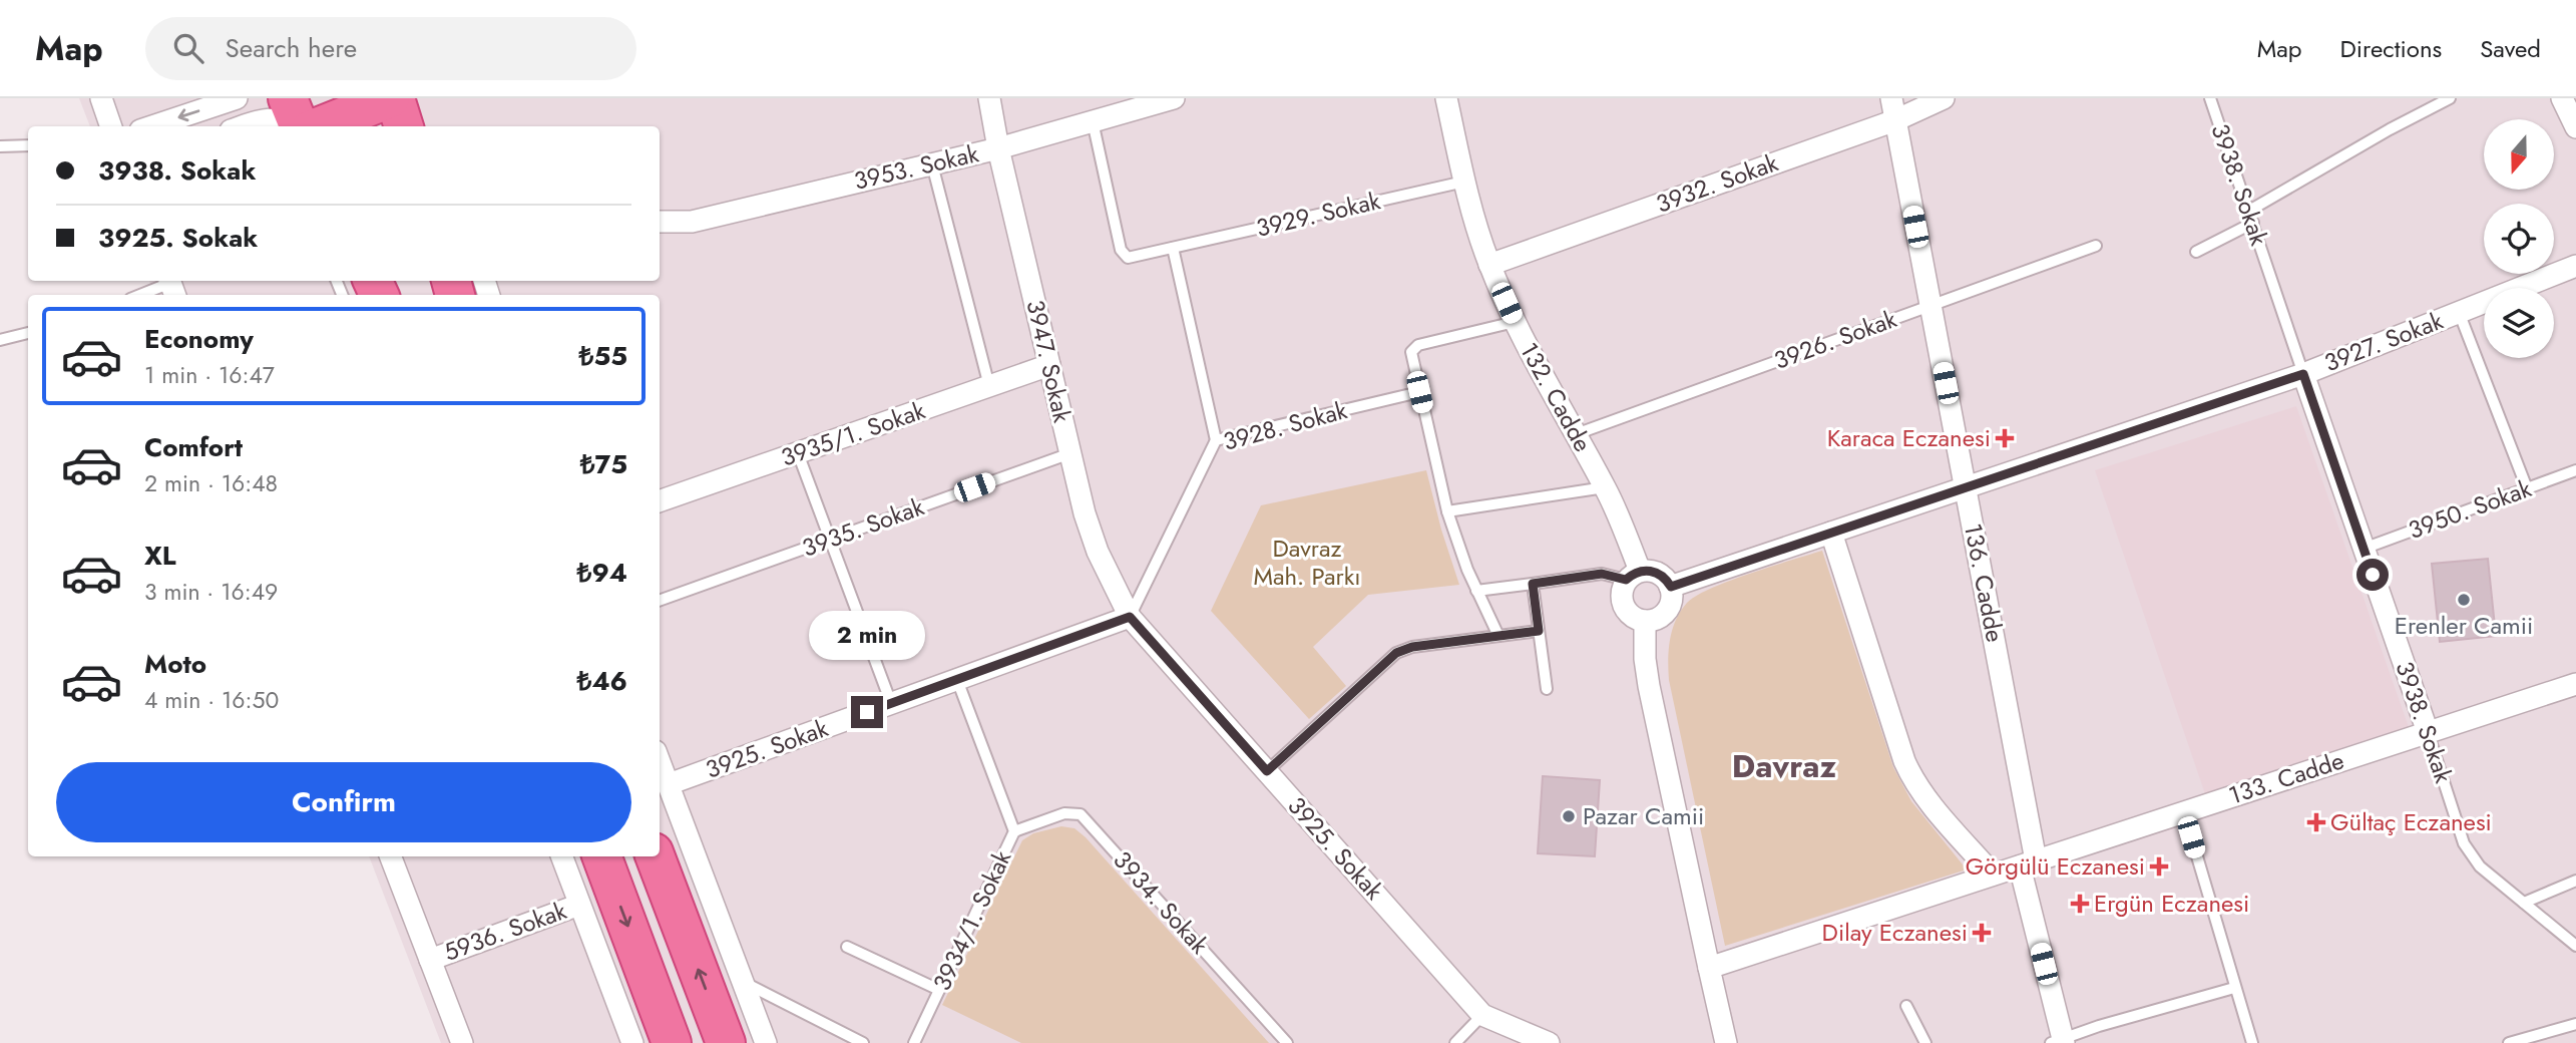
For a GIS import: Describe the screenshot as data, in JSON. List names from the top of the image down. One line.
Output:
{"streets":{"street":["3953. Sokak","3932. Sokak","3938. Sokak","3927. Sokak","3947. Sokak","132. Cadde","3935/1. Sokak","136. Cadde","3925. Sokak","133. Cadde","5936. Sokak"],"lane":["3929. Sokak","3926. Sokak","3928. Sokak","3950. Sokak","3935. Sokak","3934. Sokak","3934/1. Sokak"]},"crossings":[["3953. Sokak","3929. Sokak"],["3953. Sokak","3947. Sokak"],["3932. Sokak","132. Cadde"],["3932. Sokak","136. Cadde"],["3938. Sokak","3927. Sokak"],["3938. Sokak","3950. Sokak"],["3938. Sokak","133. Cadde"],["3929. Sokak","132. Cadde"],["3926. Sokak","132. Cadde"],["3926. Sokak","136. Cadde"],["3927. Sokak","132. Cadde"],["3927. Sokak","136. Cadde"],["3947. Sokak","3928. Sokak"],["3947. Sokak","3935/1. Sokak"],["3947. Sokak","3935. Sokak"],["3947. Sokak","3925. Sokak"],["3928. Sokak","3925. Sokak"],["136. Cadde","133. Cadde"],["3925. Sokak","3934/1. Sokak"],["3934. Sokak","3934/1. Sokak"]],"districts":["Davraz"],"parks":["Davraz Mah. Parkı"],"places":{"health":["Karaca Eczanesi","Gültaç Eczanesi","Görgülü Eczanesi","Ergün Eczanesi","Dilay Eczanesi"],"other":["Erenler Camii","Pazar Camii"]},"north":"bottom","page":{"header":"Map","search":"Search here","nav":["Map","Directions","Saved"],"banner":["3938. Sokak","3925. Sokak"],"list":[{"name":"Economy","note":"1 min · 16:47","value":"₺55"},{"name":"Comfort","note":"2 min · 16:48","value":"₺75"},{"name":"XL","note":"3 min · 16:49","value":"₺94"},{"name":"Moto","note":"4 min · 16:50","value":"₺46"}],"bubble":"2 min","buttons":"Confirm"}}
